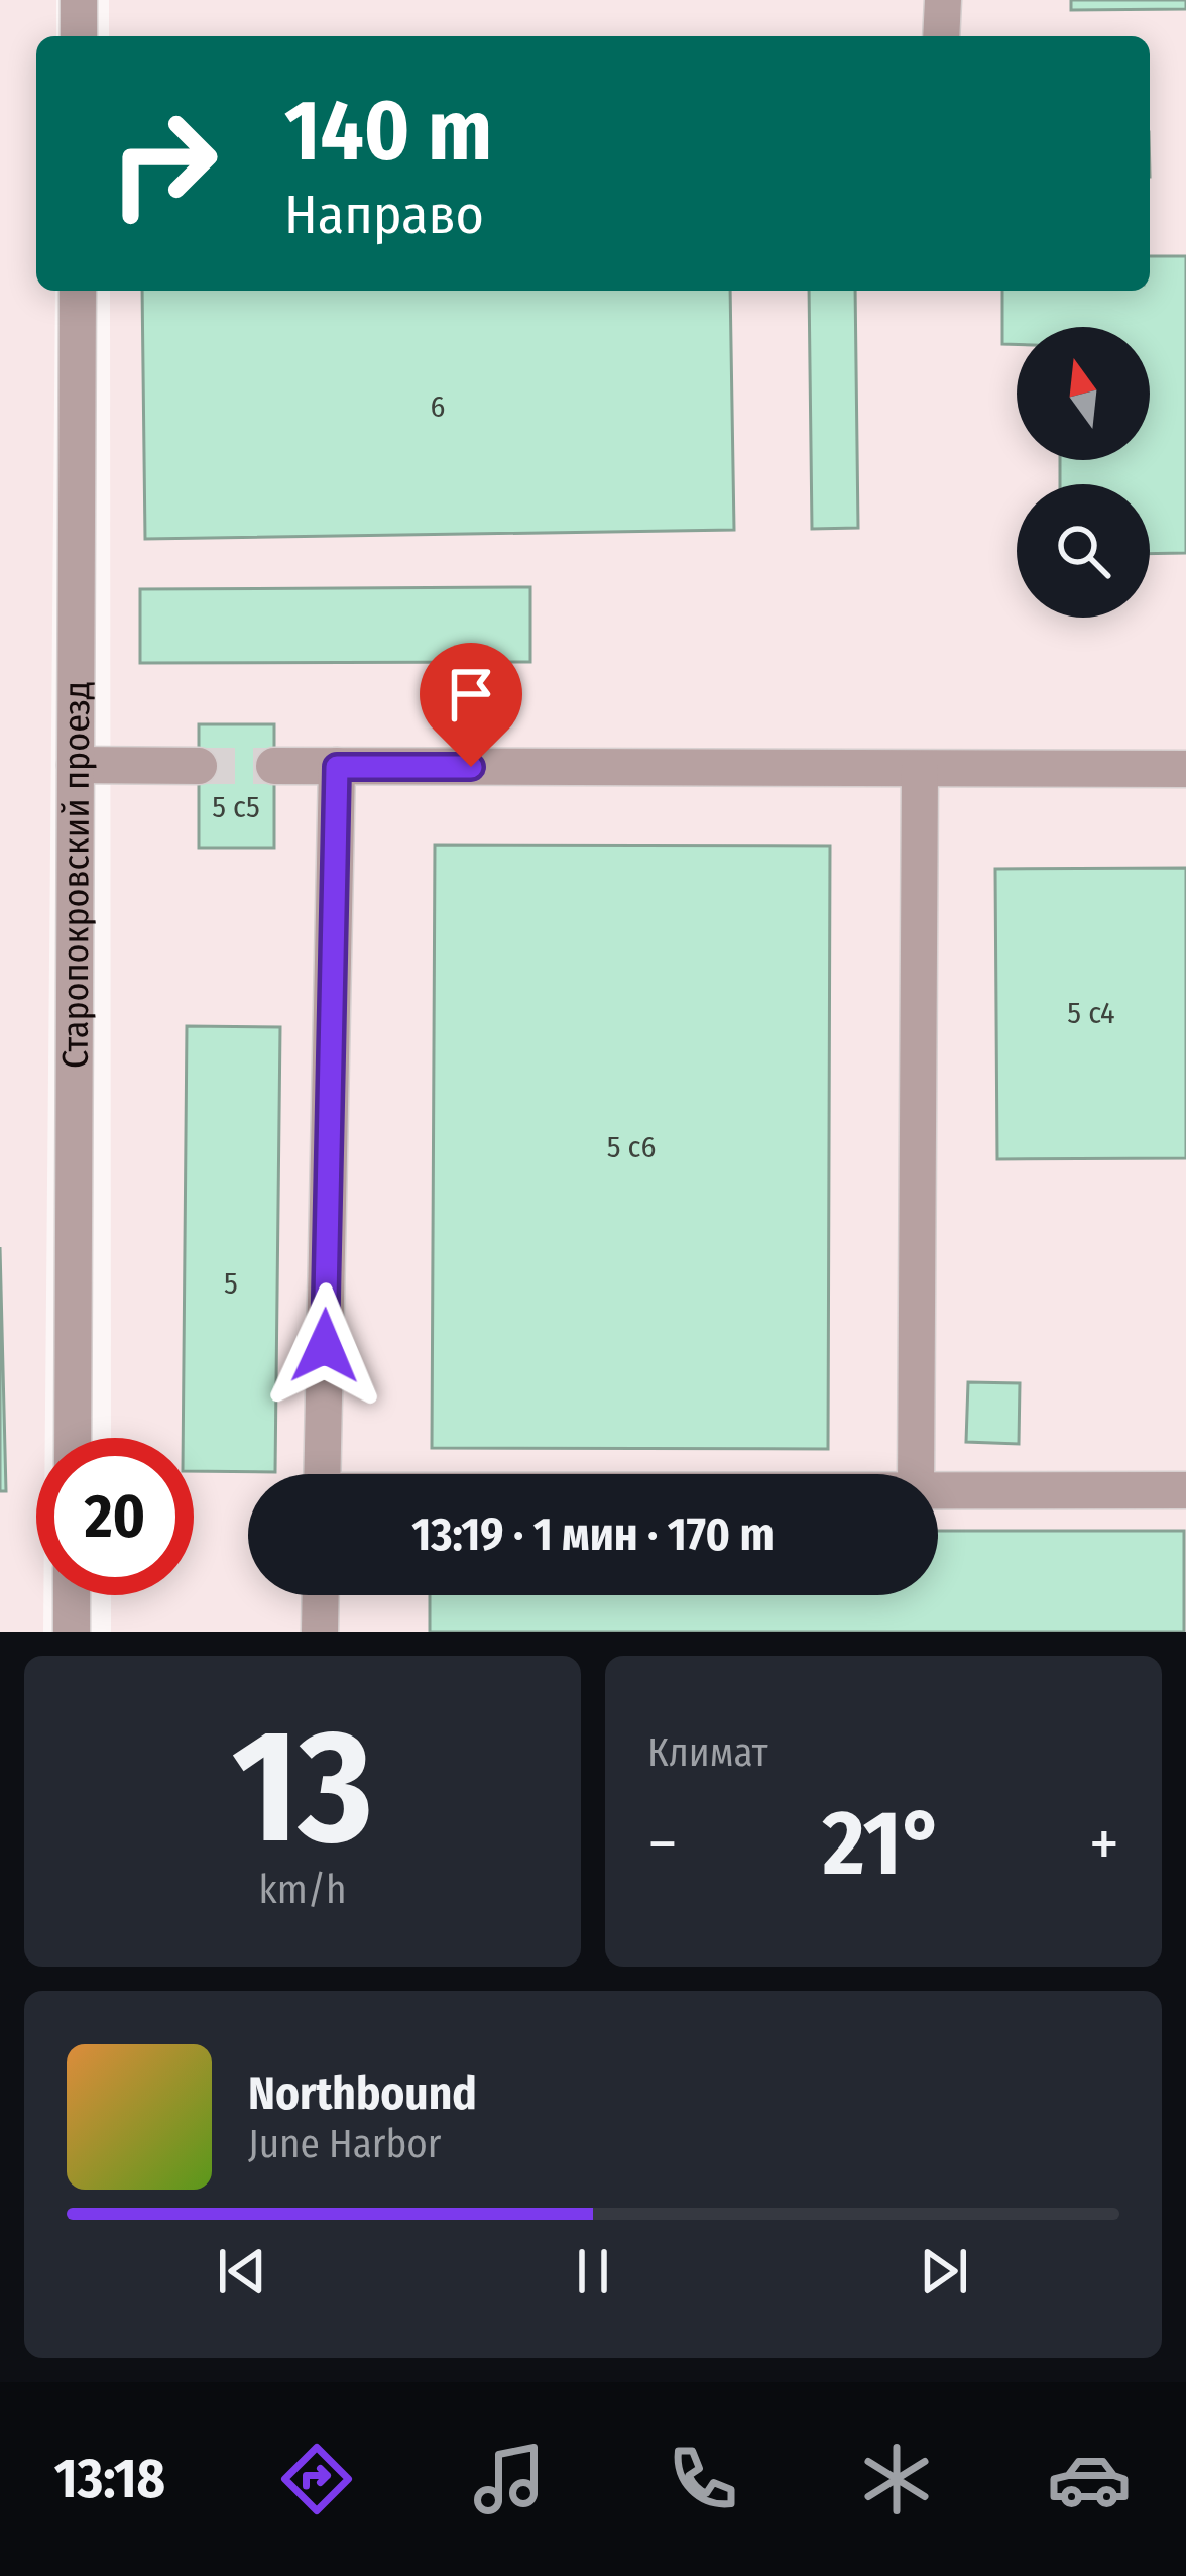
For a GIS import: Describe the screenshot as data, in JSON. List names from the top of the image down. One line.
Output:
{"streets":{"street":["Старопокровский проезд"]},"house_numbers":["6","5 с5","5 с4","5 с6","5"],"north":"top","page":{"turn":["140 m","Направо"],"limit":"20","trip":"13:19 · 1 мин · 170 m","tile":[["13","km/h"],"Климат"],"heat":["−","21°","+"],"song":["Northbound","June Harbor"],"tabs":"13:18"}}
